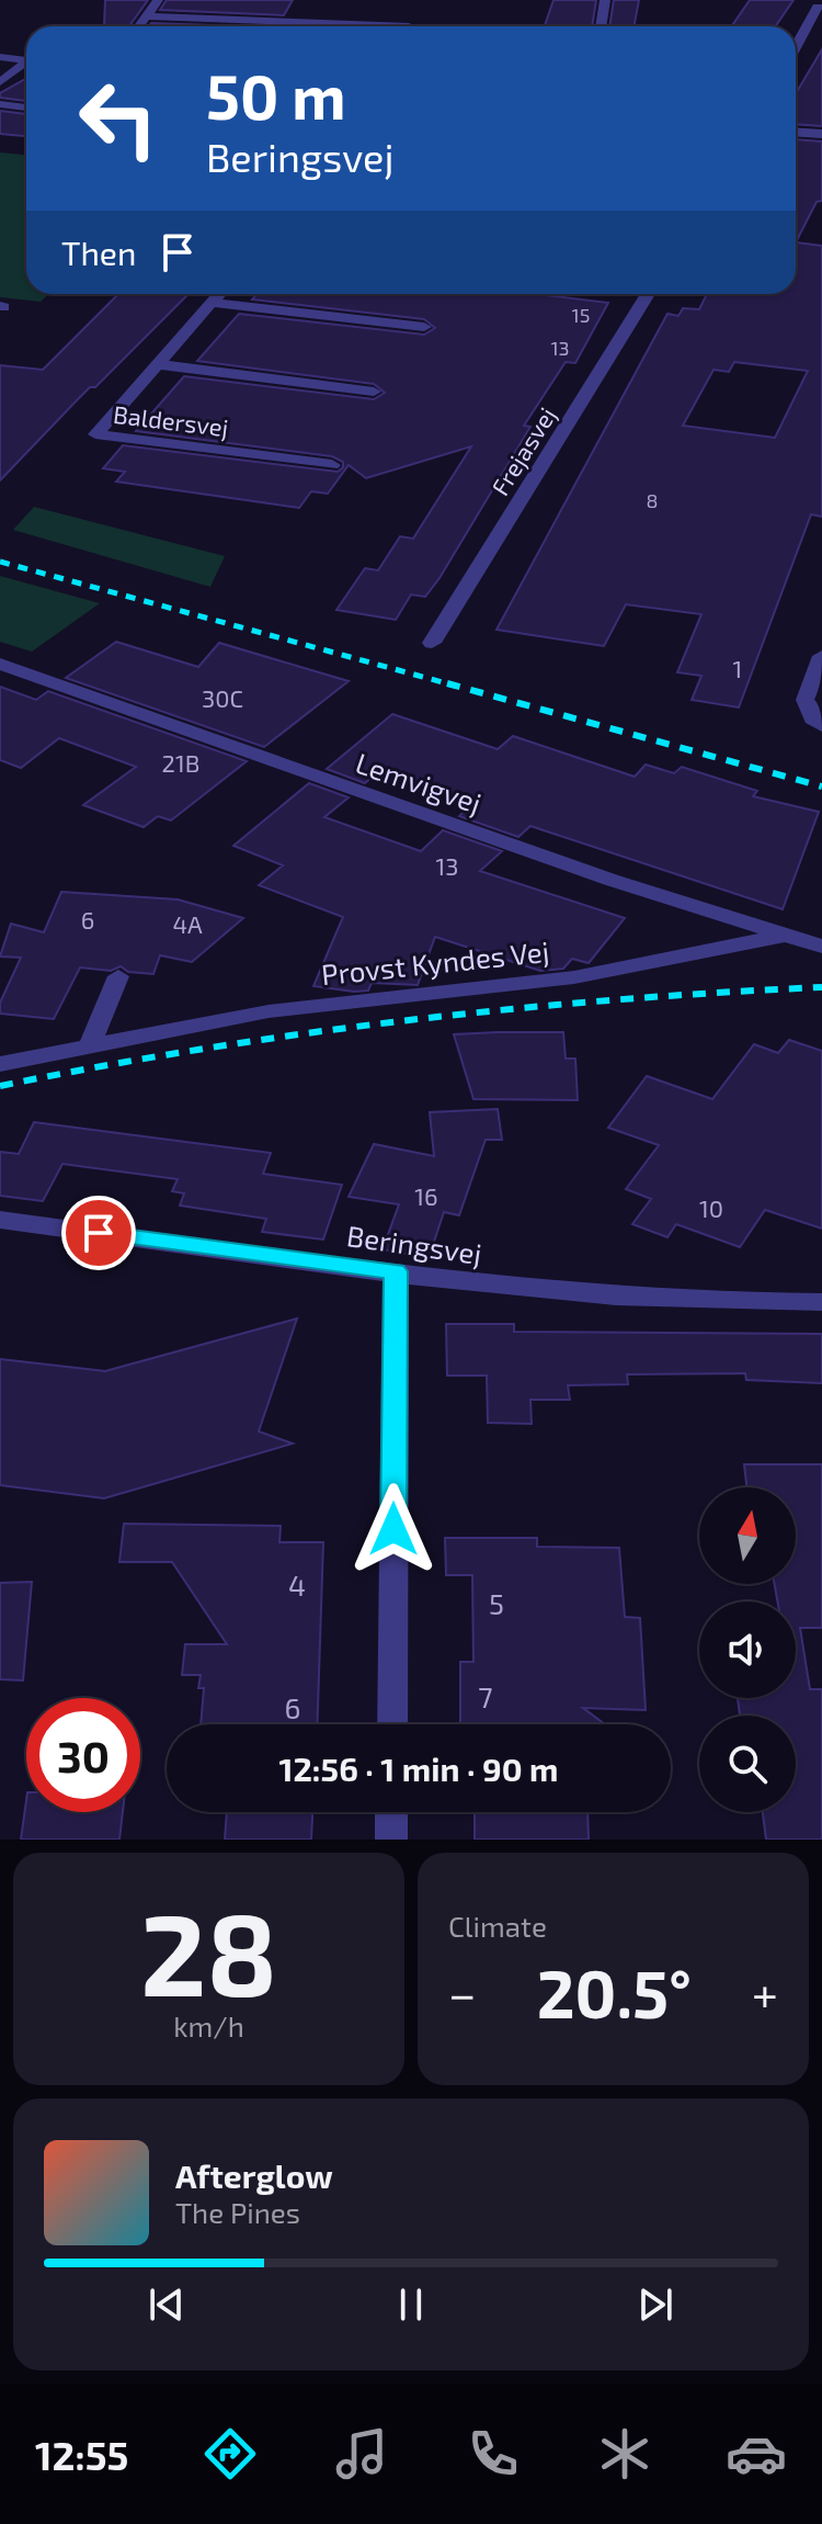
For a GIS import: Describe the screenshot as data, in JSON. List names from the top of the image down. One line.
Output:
{"streets":{"street":["Baldersvej","Frejasvej","Lemvigvej","Provst Kyndes Vej","Beringsvej"]},"crossings":[["Lemvigvej","Provst Kyndes Vej"]],"house_numbers":["15","13","8","1","30C","21B","13","6","4A","16","10","4","5","7","6"],"north":"top","page":{"turn":["50 m","Beringsvej"],"then":"Then","limit":"30","trip":"12:56 · 1 min · 90 m","tile":[["28","km/h"],"Climate"],"heat":["−","20.5°","+"],"song":["Afterglow","The Pines"],"tabs":"12:55"}}
